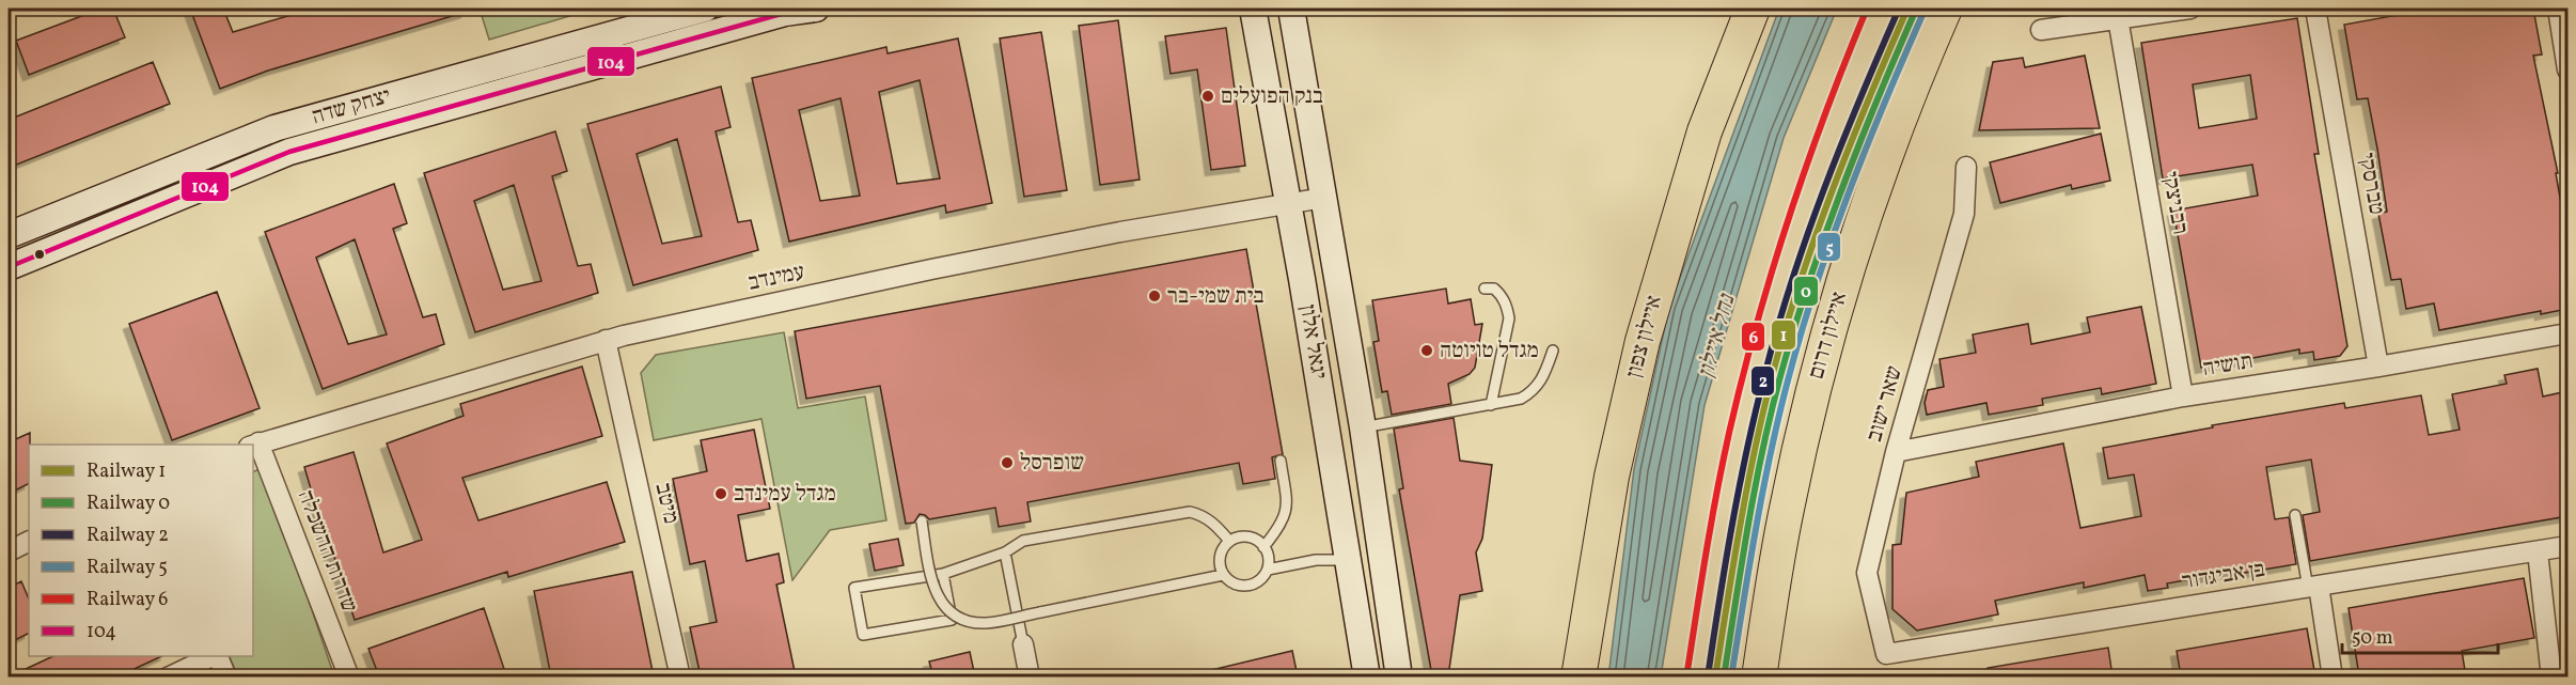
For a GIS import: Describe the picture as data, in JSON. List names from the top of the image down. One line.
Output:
{"streets":{"highway":["איילון דרום","איילון צפון"],"street":["יצחק שדה","טברסקי","רבניצקי","עמינדב","יגאל אלון","תושיה","שאר ישוב","מיטב","שדרות ההשכלה","בן אביגדור"]},"crossings":[["טברסקי","תושיה"],["רבניצקי","תושיה"],["עמינדב","יגאל אלון"],["עמינדב","מיטב"],["עמינדב","שדרות ההשכלה"],["תושיה","שאר ישוב"],["שאר ישוב","בן אביגדור"]],"water":["נחל איילון"],"places":["בנק הפועלים","בית שמי-בר","מגדל טויוטה","שופרסל","מגדל עמינדב"],"lines":["rail line 1","rail line 2","rail line 6","transit line 104","rail line 0","rail line 5"],"legend":["Railway 1","Railway 0","Railway 2","Railway 5","Railway 6","104"],"scale_bar":"50 m"}
